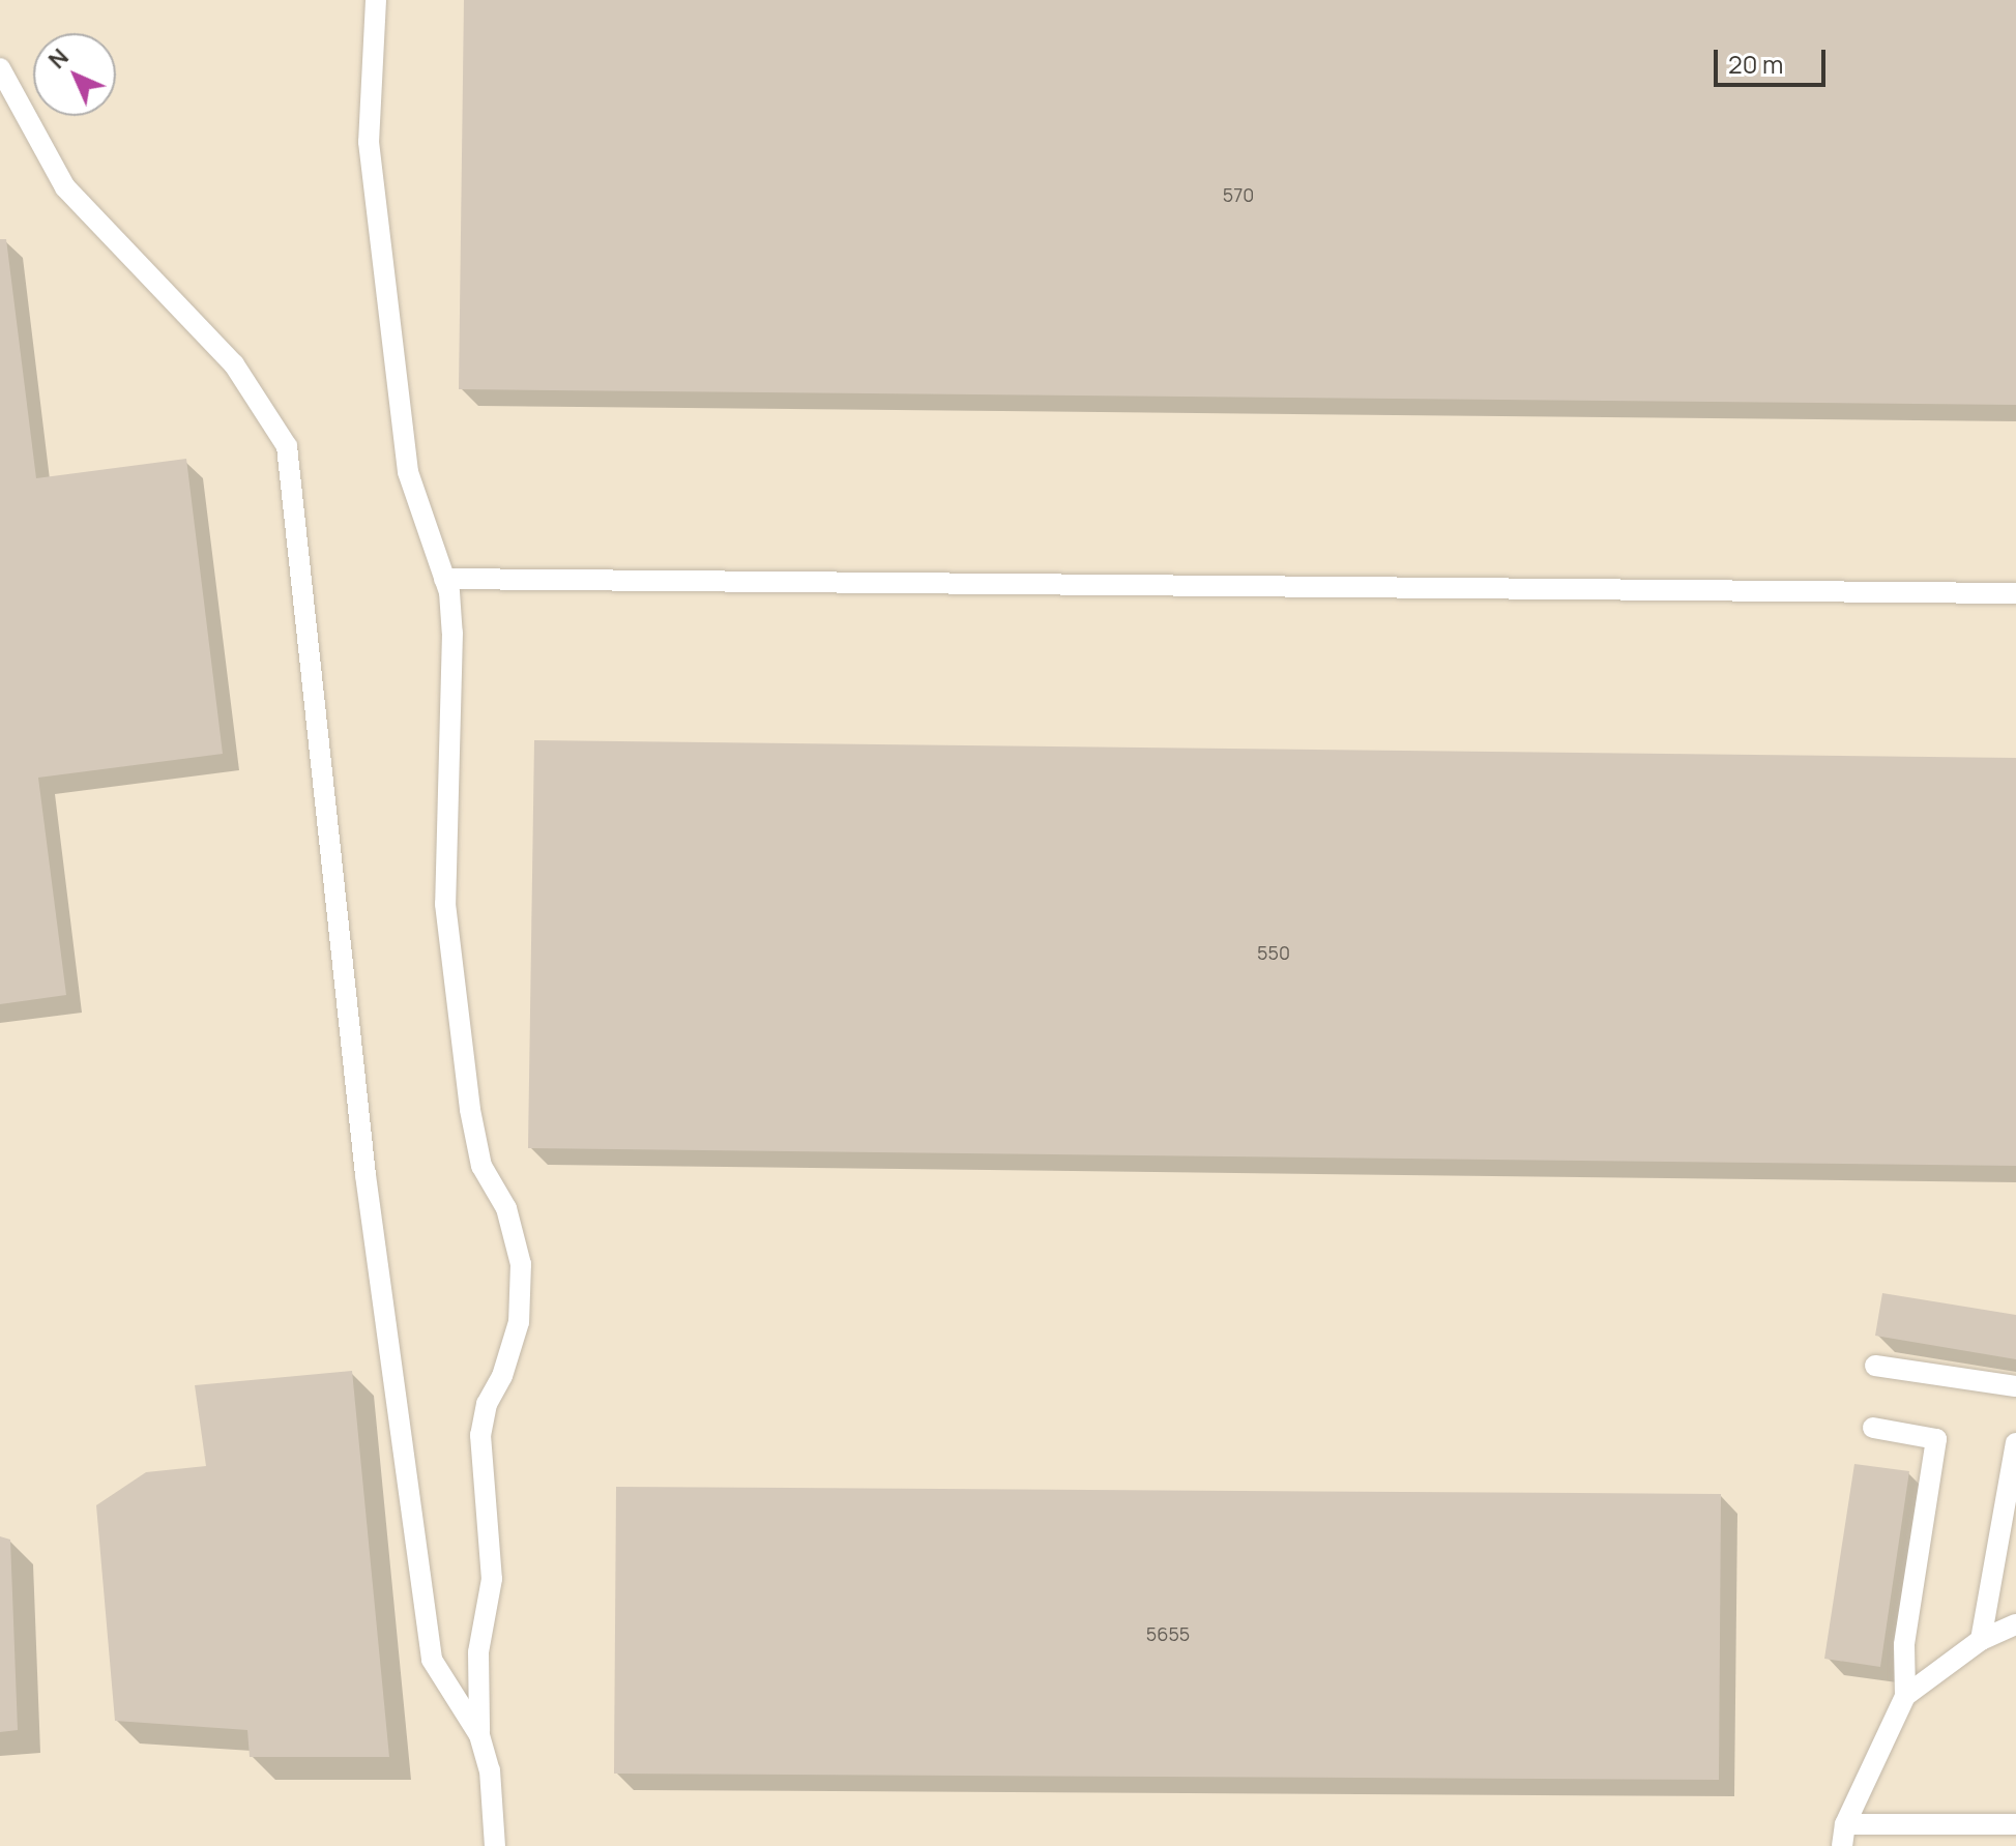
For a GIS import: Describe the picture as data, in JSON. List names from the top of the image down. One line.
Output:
{"house_numbers":["570","550","5655"],"scale_bar":"20 m","north":"top left"}
